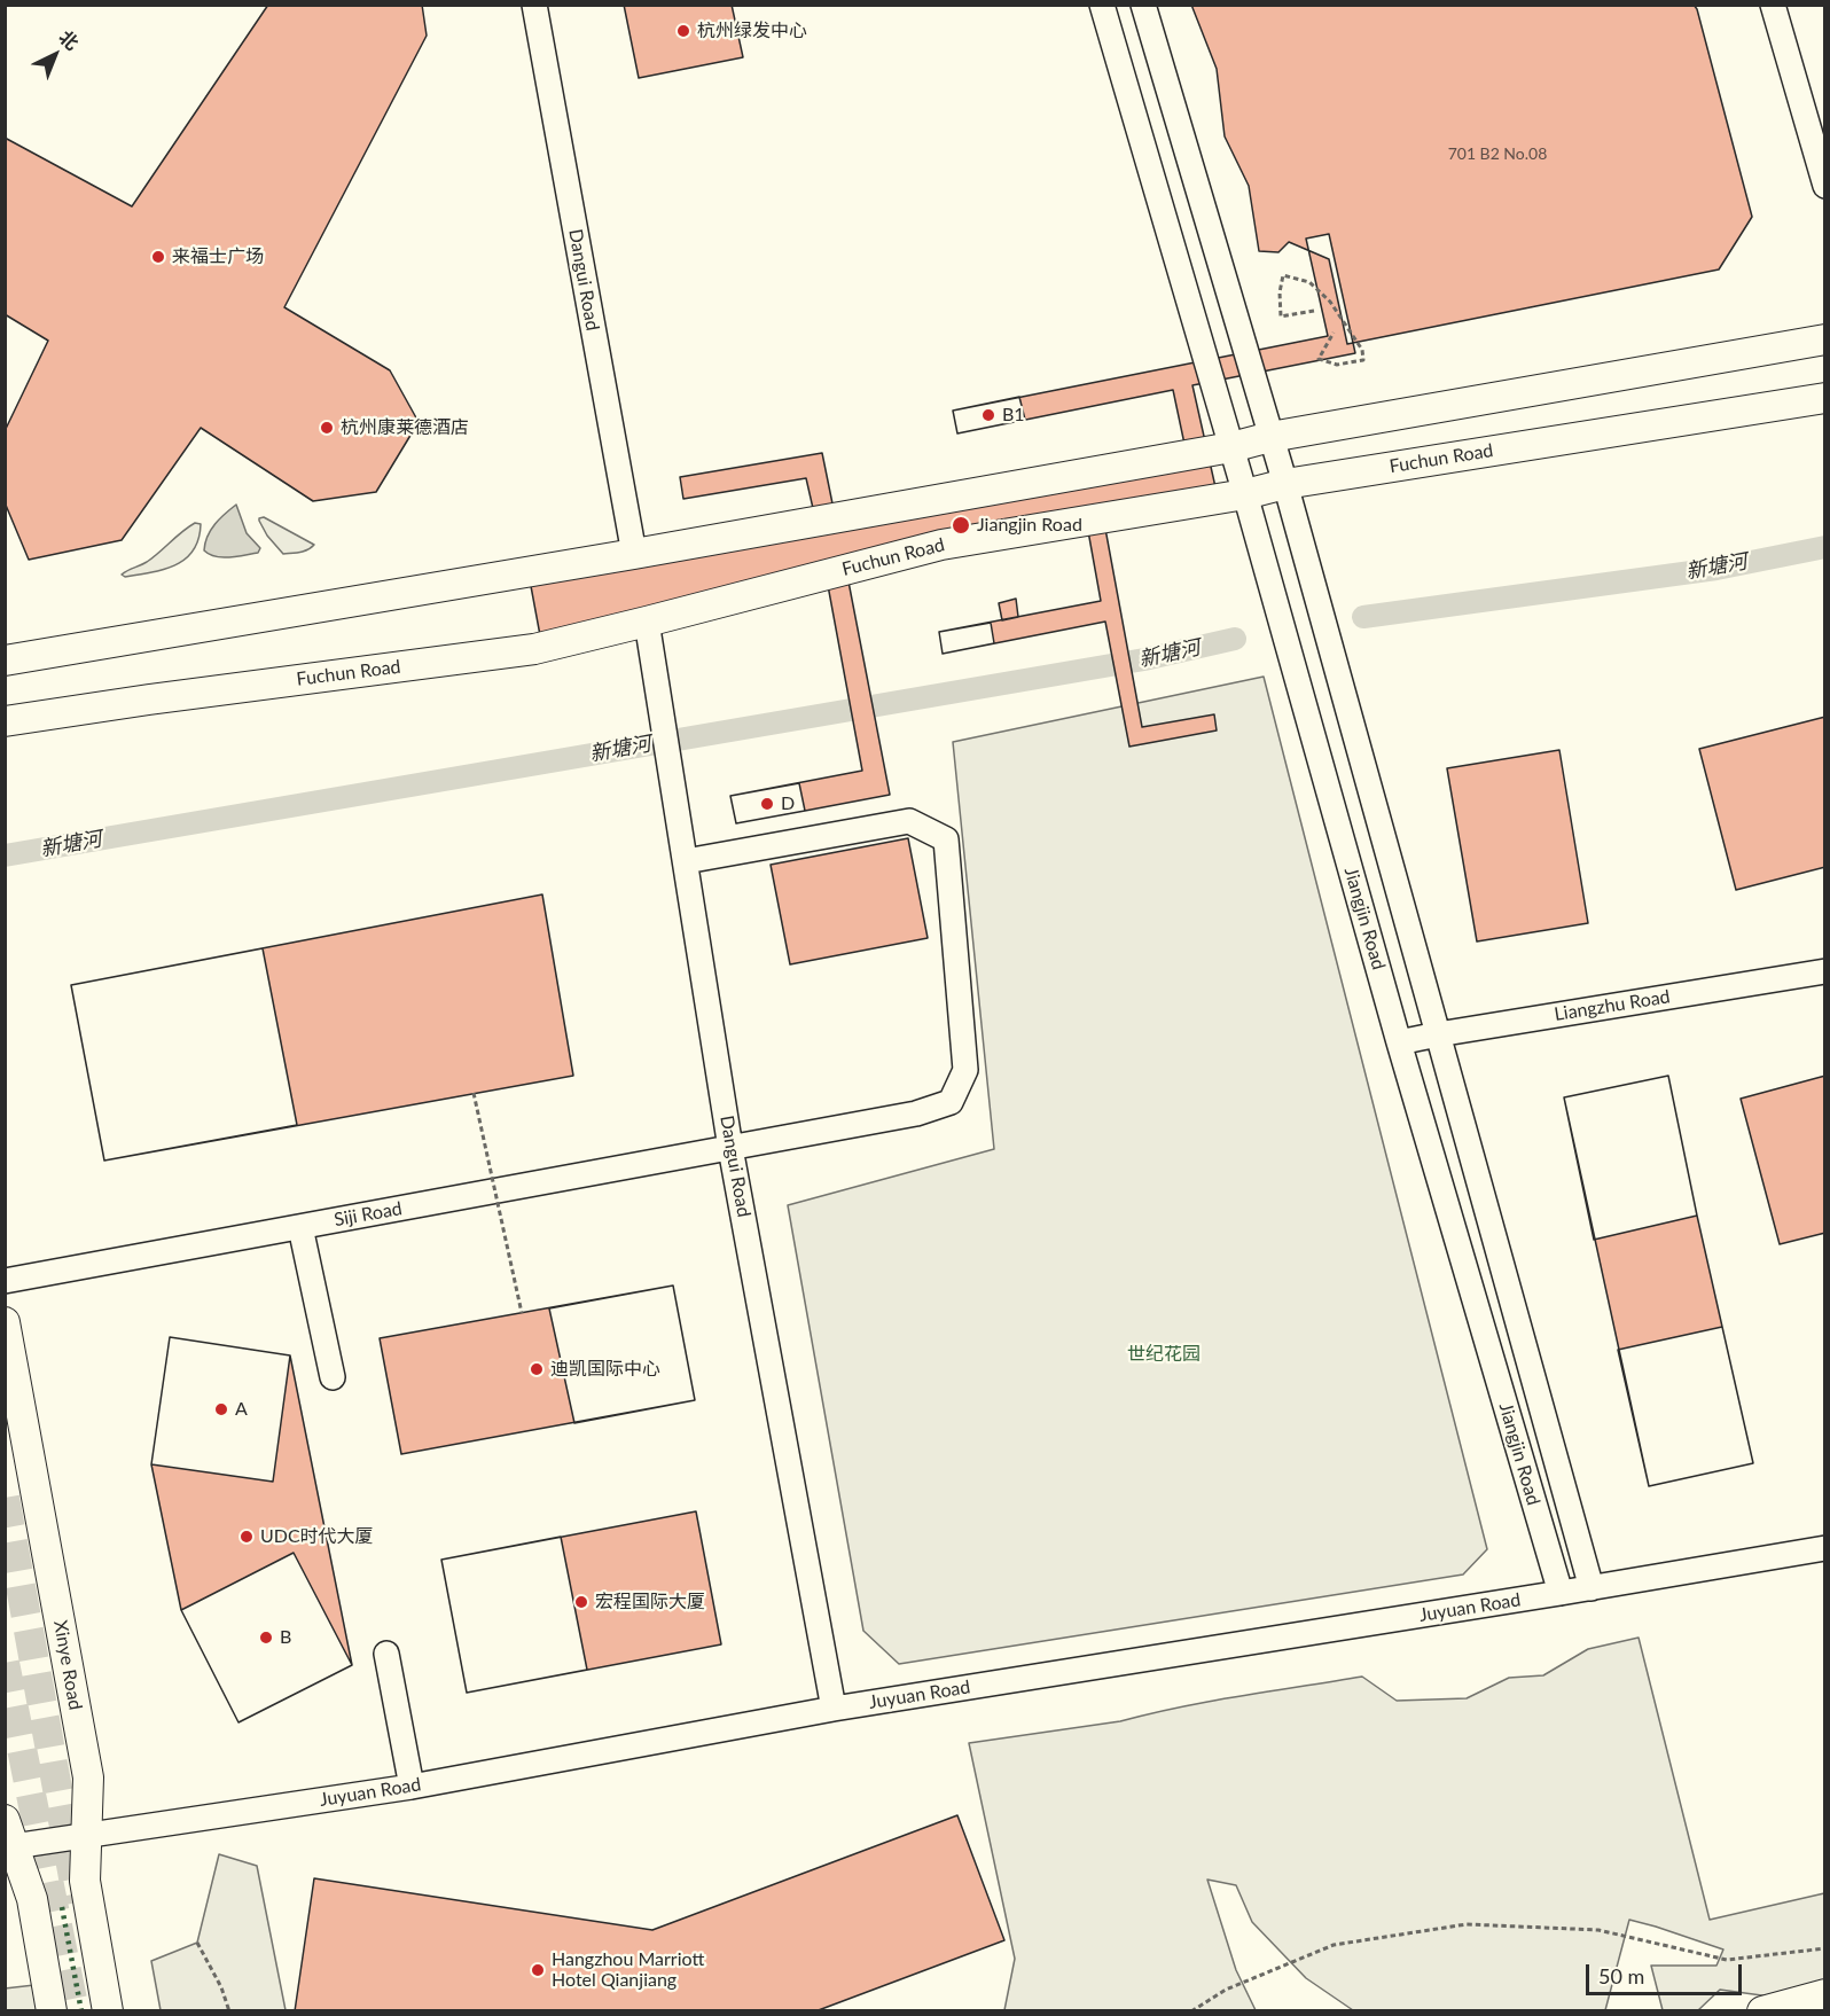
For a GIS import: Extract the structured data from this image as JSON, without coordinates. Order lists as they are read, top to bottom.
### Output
{
  "streets": {
    "main road": ["Fuchun Road", "Xinye Road"],
    "street": [
      "Dangui Road",
      "Jiangjin Road",
      "Liangzhu Road",
      "Siji Road",
      "Juyuan Road"
    ]
  },
  "crossings": [
    ["Dangui Road", "Fuchun Road"],
    ["Dangui Road", "Siji Road"],
    ["Dangui Road", "Juyuan Road"],
    ["Fuchun Road", "Jiangjin Road"],
    ["Jiangjin Road", "Liangzhu Road"],
    ["Jiangjin Road", "Juyuan Road"],
    ["Juyuan Road", "Xinye Road"]
  ],
  "water": ["新塘河"],
  "parks": ["世纪花园"],
  "places": [
    "杭州绿发中心",
    "来福士广场",
    "B1",
    "杭州康莱德酒店",
    "Jiangjin Road",
    "D",
    "迪凯国际中心",
    "A",
    "UDC时代大厦",
    "宏程国际大厦",
    "B",
    "Hangzhou Marriott Hotel Qianjiang"
  ],
  "house_numbers": ["701 B2 No.08"],
  "scale_bar": "50 m",
  "north": "top right"
}
